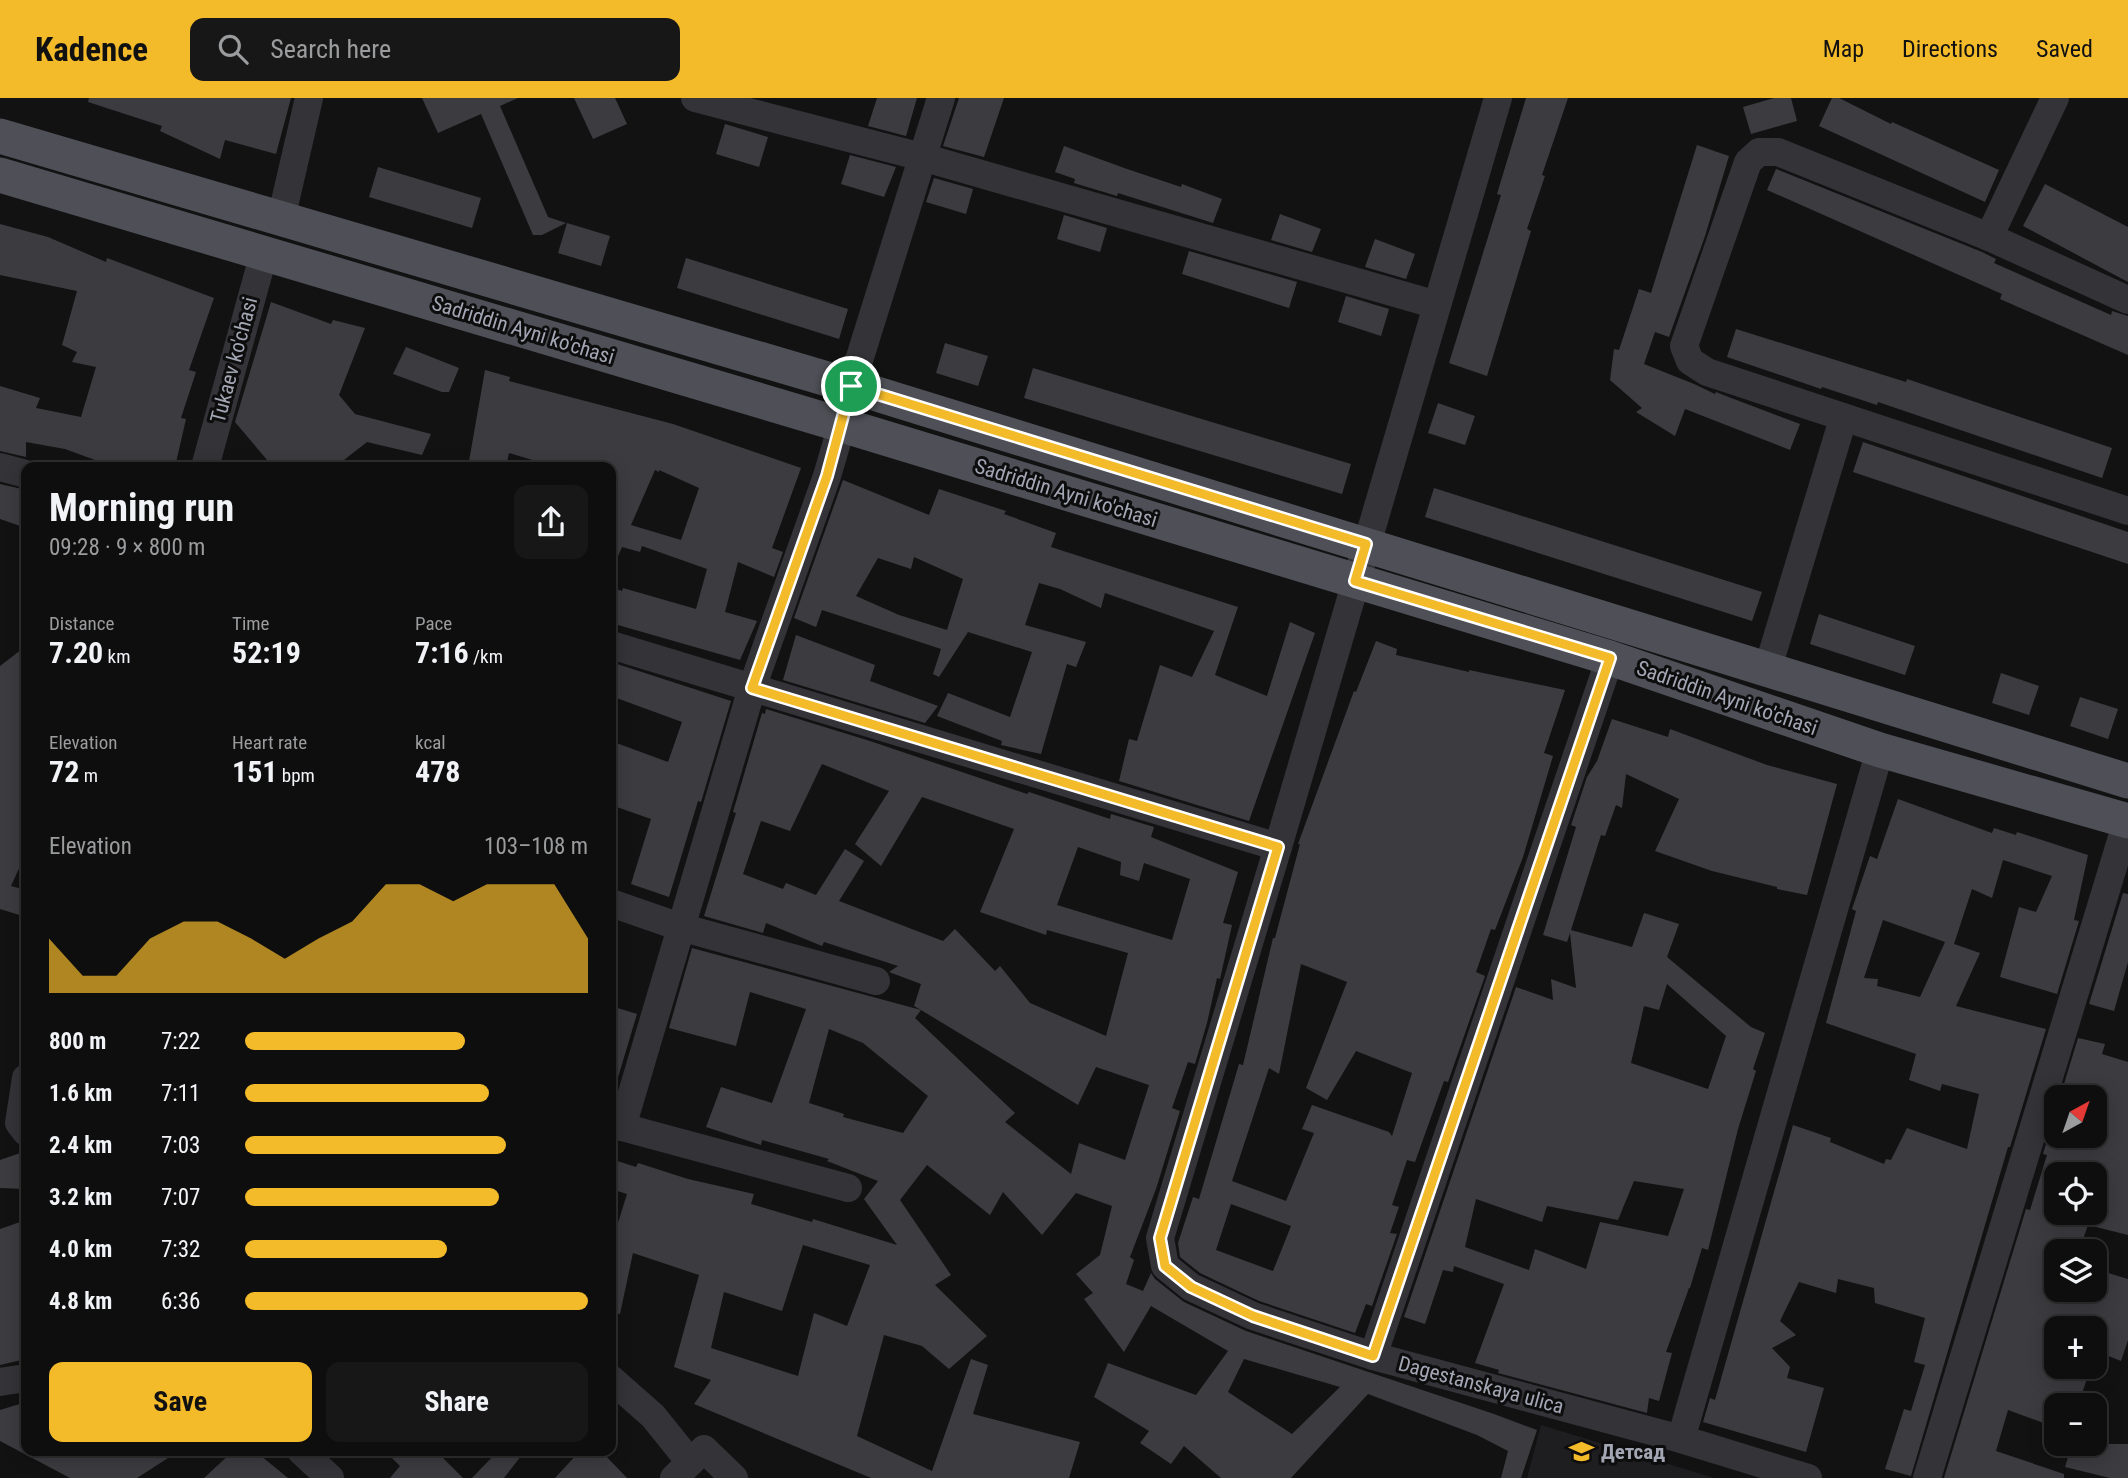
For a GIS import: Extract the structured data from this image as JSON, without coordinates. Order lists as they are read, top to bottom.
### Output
{
  "streets": {
    "main road": ["Sadriddin Ayni ko'chasi"],
    "street": ["Tukaev ko'chasi", "Dagestanskaya ulica"]
  },
  "crossings": [
    ["Sadriddin Ayni ko'chasi", "Tukaev ko'chasi"]
  ],
  "places": {
    "school or university": ["Детсад"]
  },
  "north": "top right",
  "page": {
    "header": "Kadence",
    "search": "Search here",
    "nav": ["Map", "Directions", "Saved"],
    "heading": ["Morning run", "09:28 · 9 × 800 m"],
    "stats": [
      ["Distance", "7.20 km"],
      ["Time", "52:19"],
      ["Pace", "7:16 /km"],
      ["Elevation", "72 m"],
      ["Heart rate", "151 bpm"],
      ["kcal", "478"]
    ],
    "chart": ["Elevation", "103–108 m"],
    "list": [
      {
        "name": "800 m",
        "note": "7:22"
      },
      {
        "name": "1.6 km",
        "note": "7:11"
      },
      {
        "name": "2.4 km",
        "note": "7:03"
      },
      {
        "name": "3.2 km",
        "note": "7:07"
      },
      {
        "name": "4.0 km",
        "note": "7:32"
      },
      {
        "name": "4.8 km",
        "note": "6:36"
      }
    ],
    "map_buttons": ["+", "−"],
    "buttons": ["Save", "Share"]
  }
}
